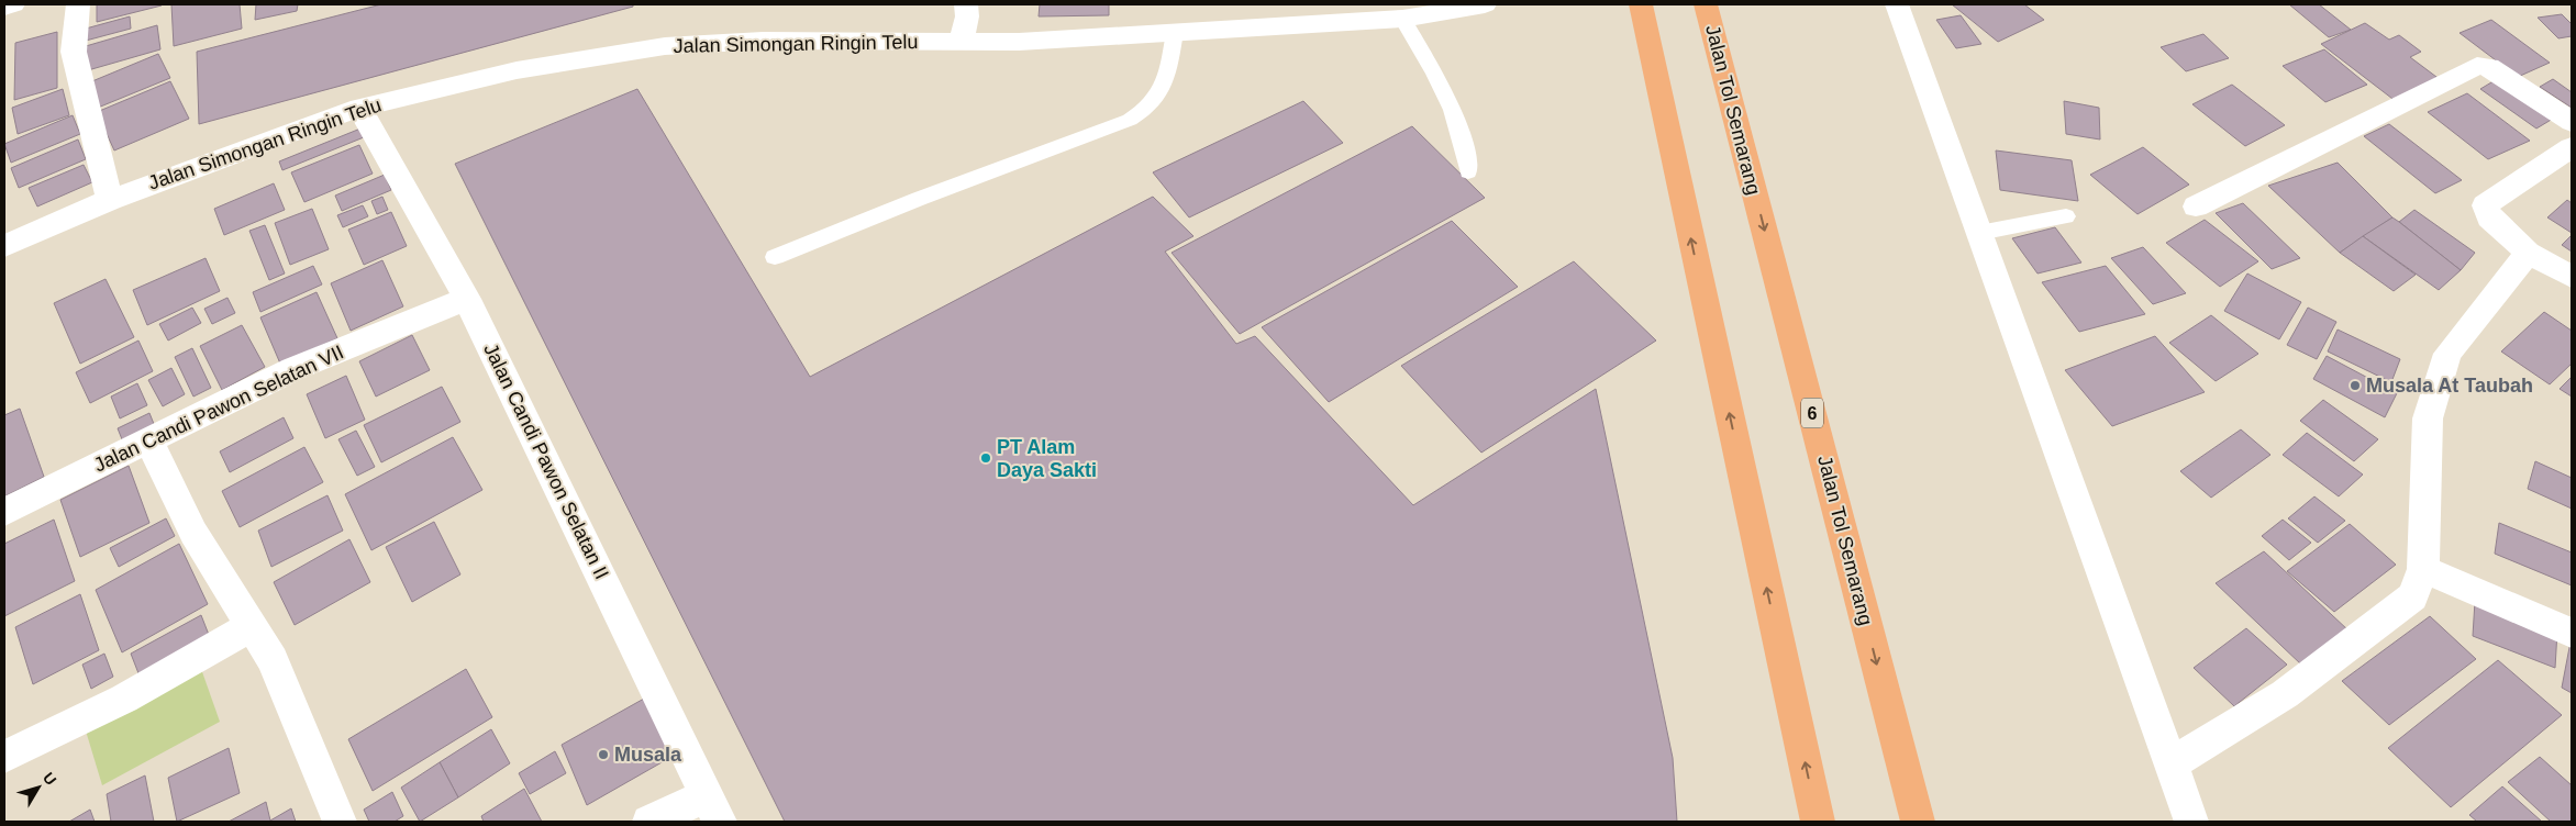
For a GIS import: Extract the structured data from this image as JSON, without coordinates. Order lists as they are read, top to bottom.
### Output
{
  "streets": {
    "highway": ["Jalan Tol Semarang", "6"],
    "street": ["Jalan Simongan Ringin Telu", "Jalan Candi Pawon Selatan VII", "Jalan Candi Pawon Selatan II"]
  },
  "crossings": [
    ["Jalan Simongan Ringin Telu", "Jalan Candi Pawon Selatan II"],
    ["Jalan Candi Pawon Selatan VII", "Jalan Candi Pawon Selatan II"]
  ],
  "places": ["Musala At Taubah", "PT Alam Daya Sakti", "Musala"],
  "north": "top right"
}
